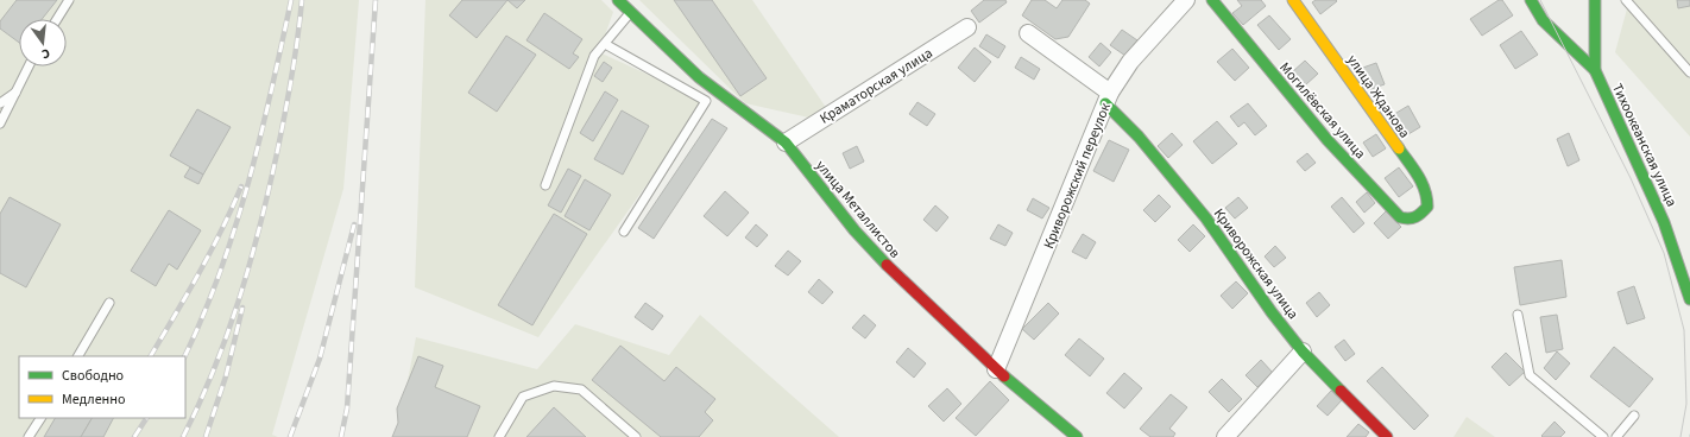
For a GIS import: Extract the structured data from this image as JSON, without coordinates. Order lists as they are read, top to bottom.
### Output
{
  "streets": {
    "street": [
      "Краматорская улица",
      "улица Жданова",
      "Могилёвская улица",
      "Тихоокеанская улица",
      "Криворожский переулок",
      "улица Металлистов",
      "Криворожская улица"
    ]
  },
  "crossings": [
    ["Краматорская улица", "улица Металлистов"],
    ["улица Жданова", "Могилёвская улица"],
    ["Криворожский переулок", "улица Металлистов"],
    ["Криворожский переулок", "Криворожская улица"]
  ],
  "legend": ["Свободно", "Медленно"],
  "north": "bottom"
}
